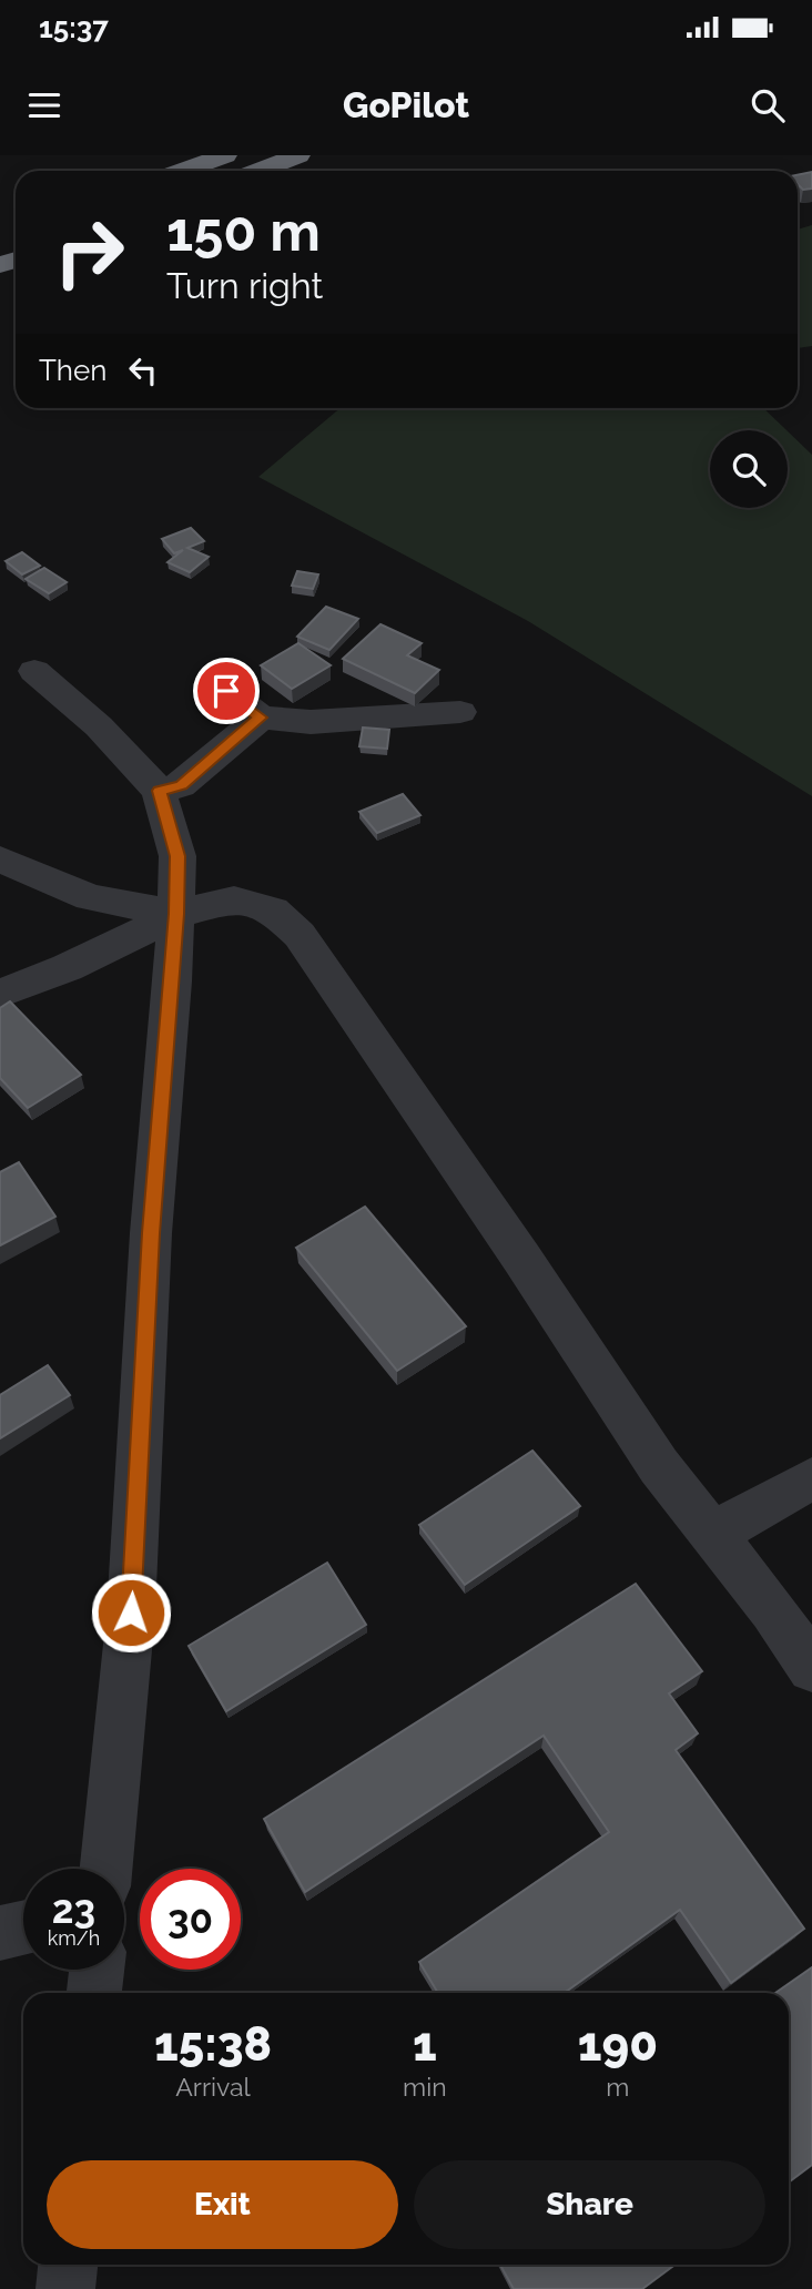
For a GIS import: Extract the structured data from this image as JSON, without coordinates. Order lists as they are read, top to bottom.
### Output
{
  "page": {
    "status": "15:37",
    "header": "GoPilot",
    "turn": ["150 m", "Turn right"],
    "then": "Then",
    "speed": "23 km/h",
    "limit": "30",
    "eta": [
      "15:38",
      "Arrival",
      "1",
      "min",
      "190",
      "m"
    ],
    "buttons": ["Exit", "Share"]
  }
}
